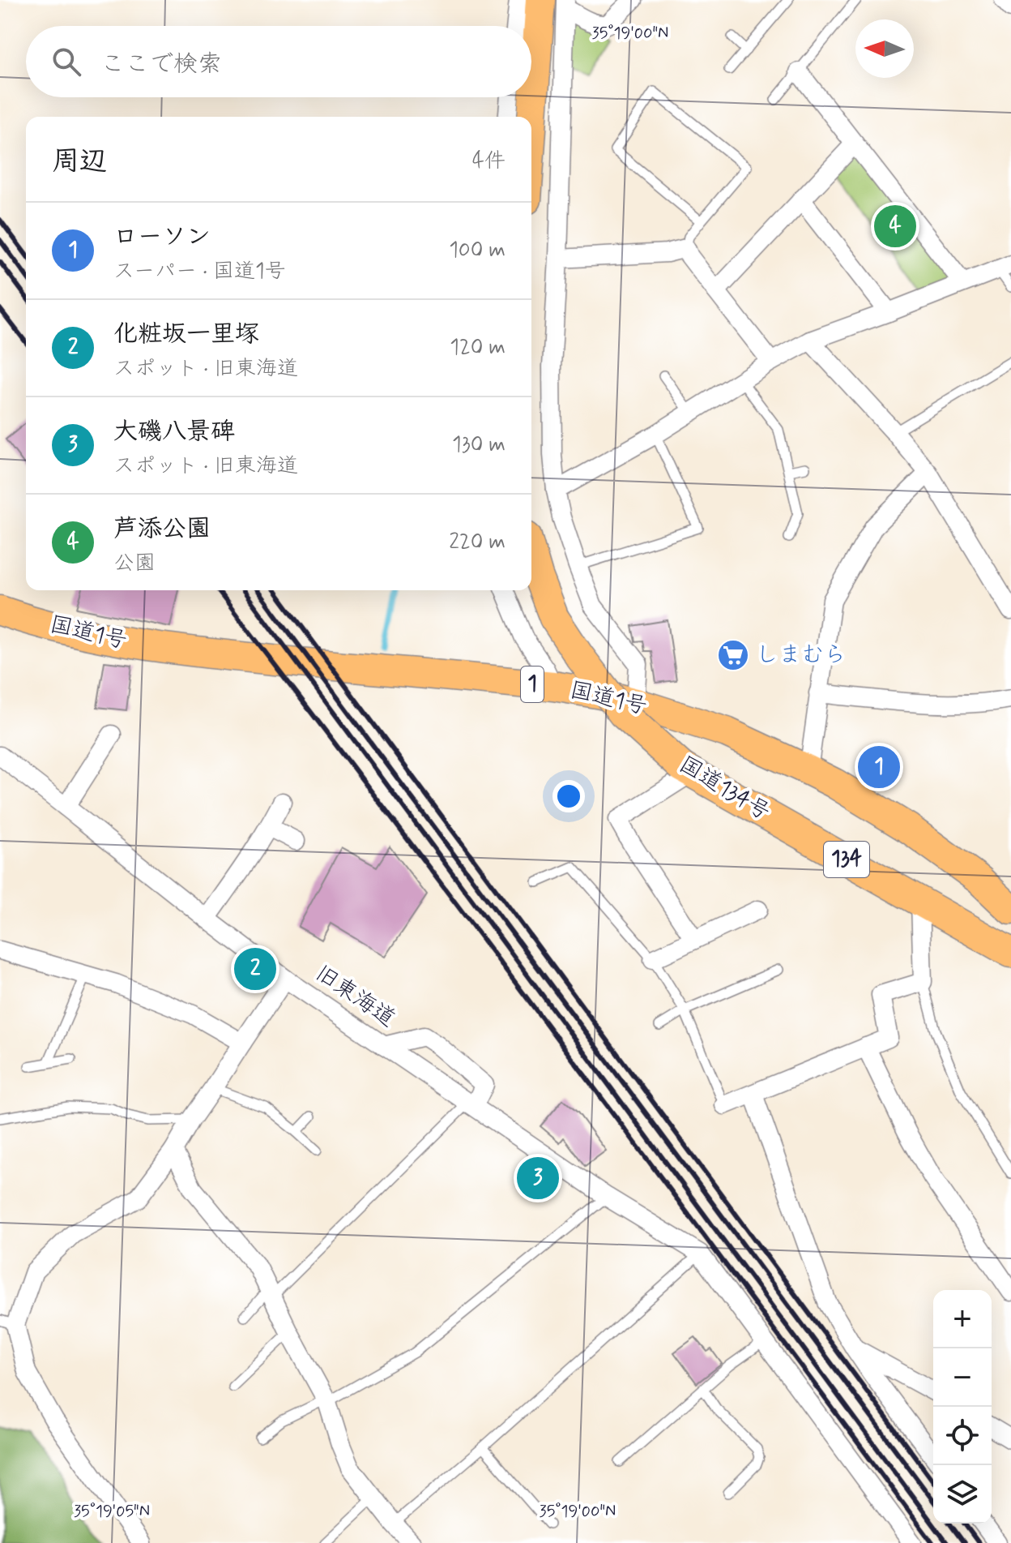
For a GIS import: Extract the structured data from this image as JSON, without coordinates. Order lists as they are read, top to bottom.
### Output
{
  "streets": {
    "highway": [
      "国道1号",
      "1",
      "国道134号",
      "134"
    ],
    "street": ["旧東海道"]
  },
  "places": {
    "supermarket": ["しまむら"]
  },
  "north": "left",
  "page": {
    "search": "ここで検索",
    "heading": ["周辺", "4件"],
    "list": [
      {
        "mark": "1",
        "name": "ローソン",
        "note": "スーパー · 国道1号",
        "value": "100 m"
      },
      {
        "mark": "2",
        "name": "化粧坂一里塚",
        "note": "スポット · 旧東海道",
        "value": "120 m"
      },
      {
        "mark": "3",
        "name": "大磯八景碑",
        "note": "スポット · 旧東海道",
        "value": "130 m"
      },
      {
        "mark": "4",
        "name": "芦添公園",
        "note": "公園",
        "value": "220 m"
      }
    ],
    "pins": [
      "4",
      "1",
      "2",
      "3"
    ],
    "map_buttons": ["+", "−"]
  },
  "coordinates": ["35°19'00\"N", "35°19'05\"N"]
}
